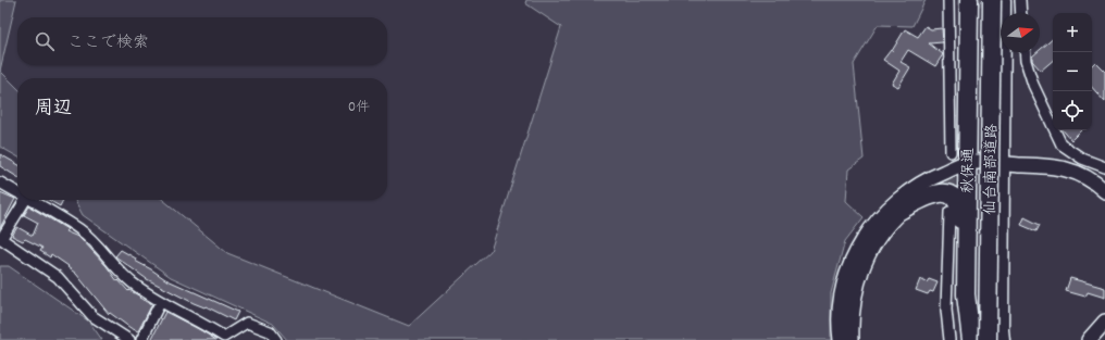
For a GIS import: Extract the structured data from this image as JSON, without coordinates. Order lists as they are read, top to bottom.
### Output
{
  "streets": {
    "highway": ["仙台南部道路", "秋保通"]
  },
  "north": "right",
  "page": {
    "map_buttons": ["+", "−"],
    "search": "ここで検索",
    "heading": ["周辺", "0件"]
  }
}
